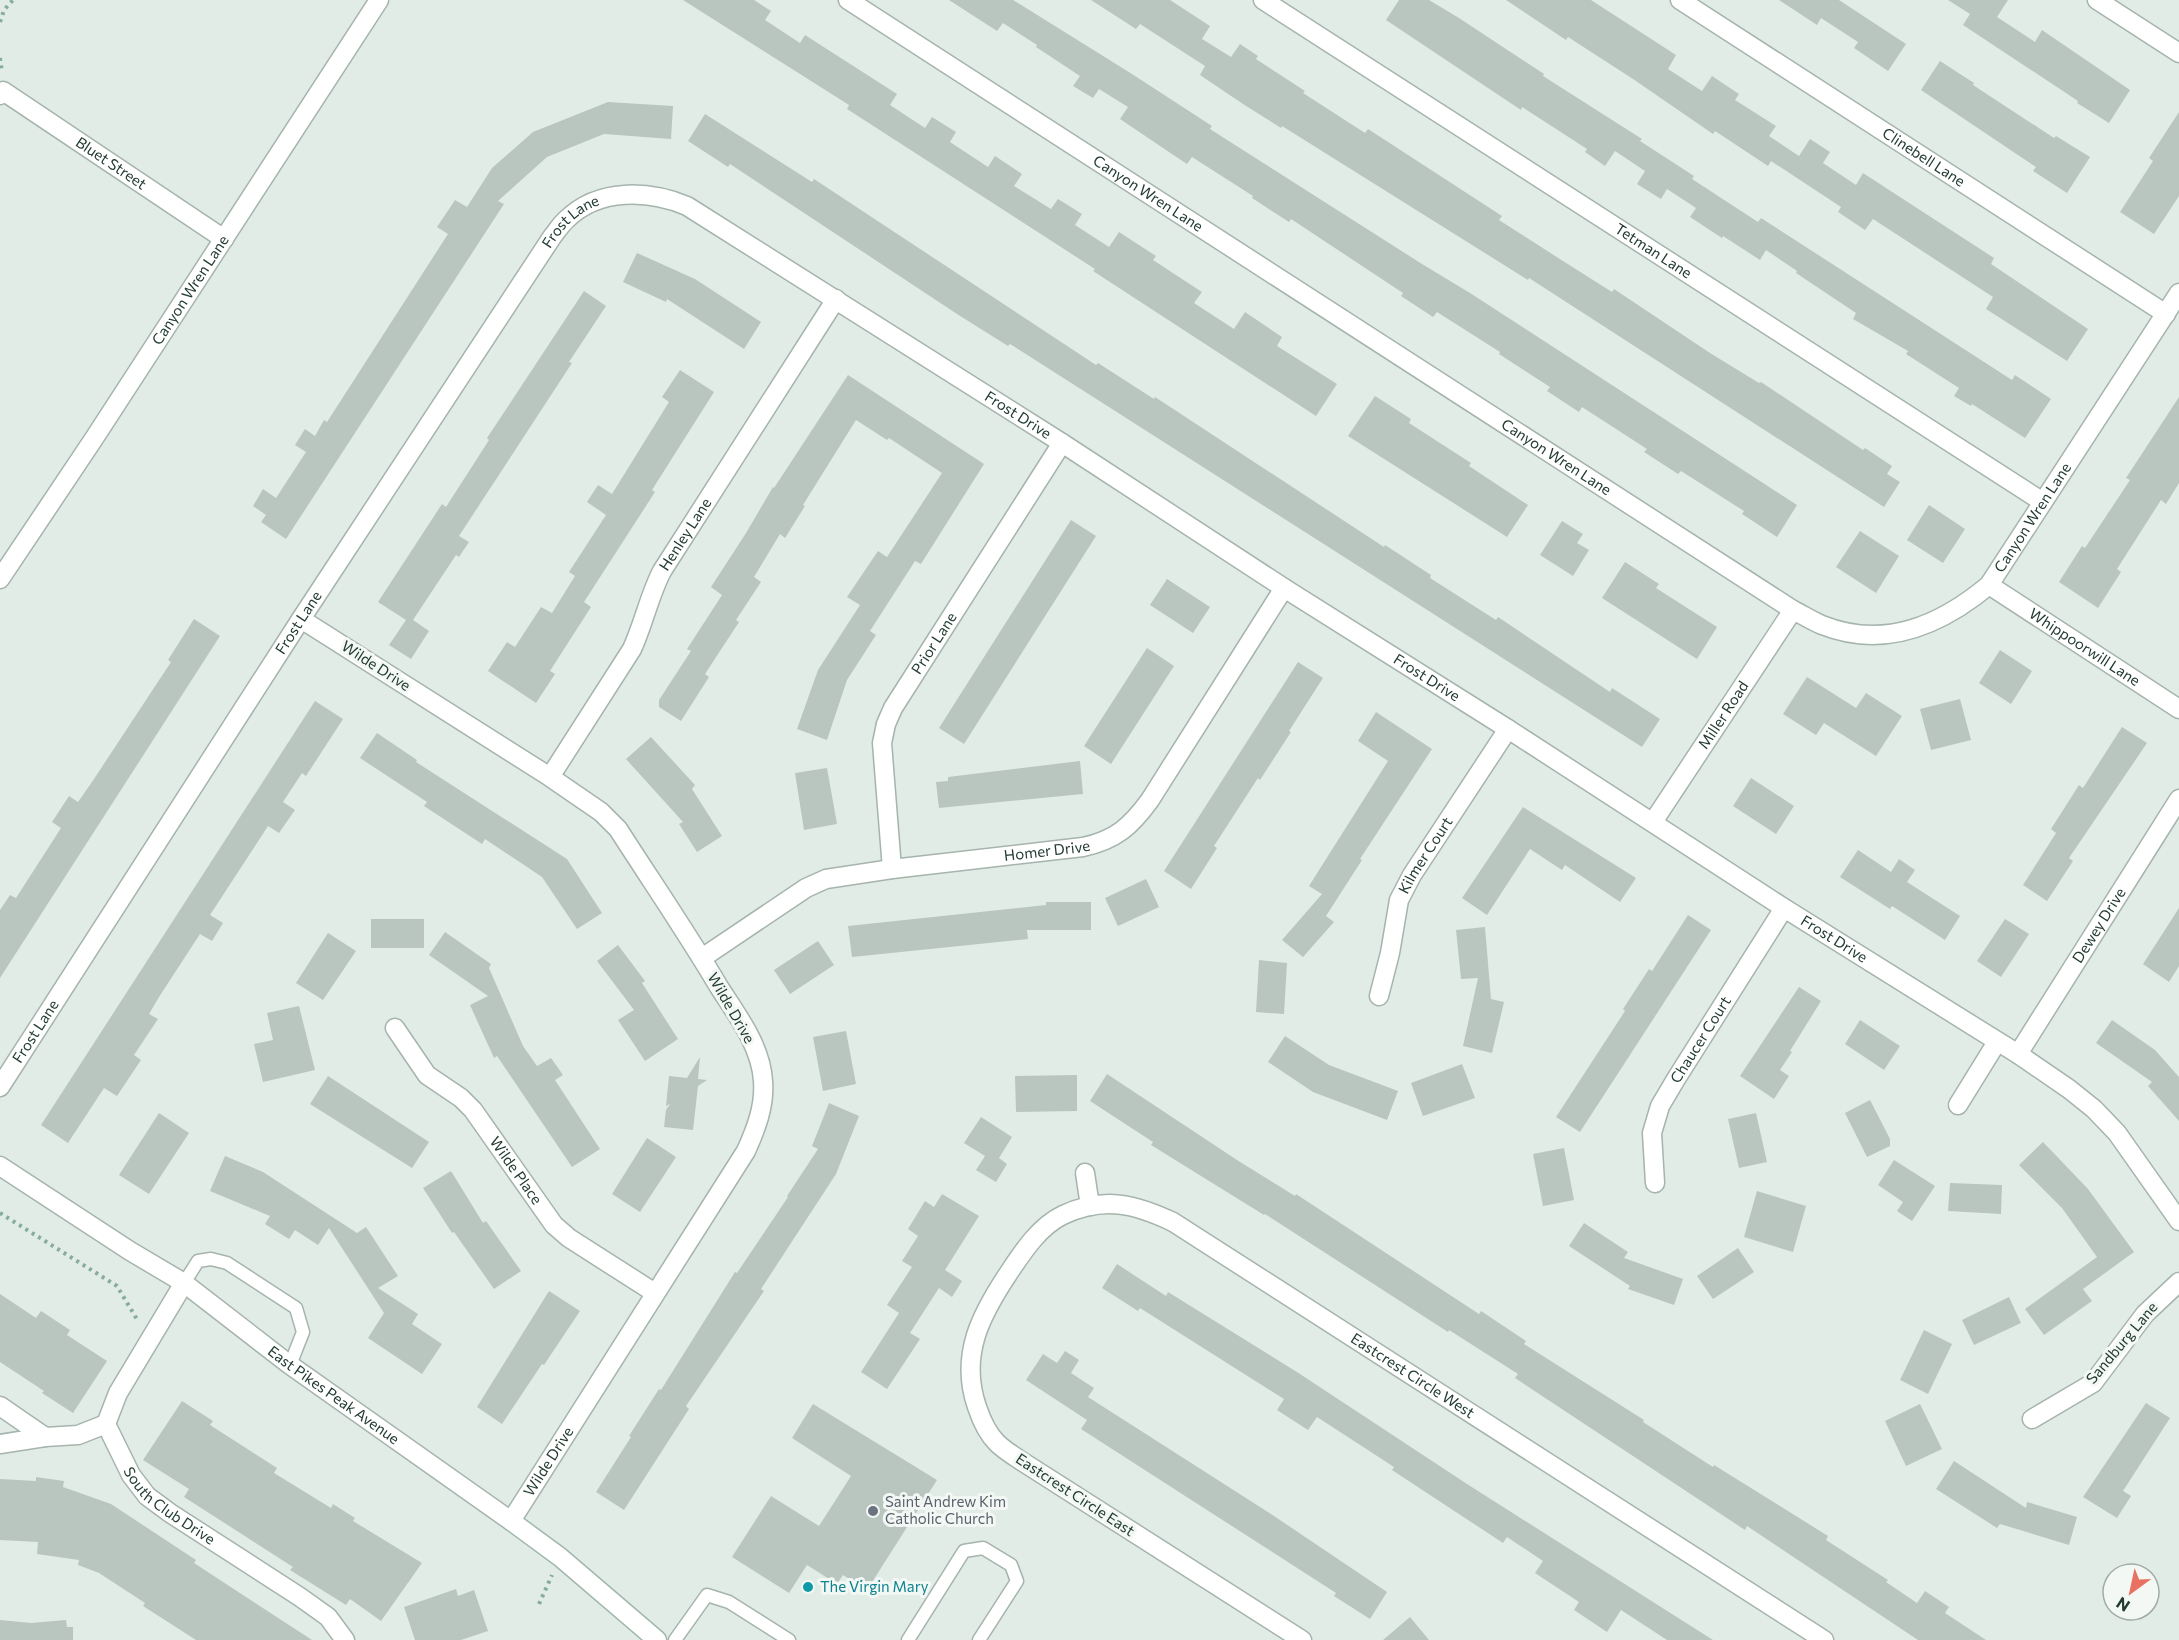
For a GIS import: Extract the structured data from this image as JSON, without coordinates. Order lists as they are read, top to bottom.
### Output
{
  "streets": {
    "street": [
      "Clinebell Lane",
      "Bluet Street",
      "Canyon Wren Lane",
      "Frost Lane",
      "Tetman Lane",
      "Frost Drive",
      "Henley Lane",
      "Prior Lane",
      "Whippoorwill Lane",
      "Wilde Drive",
      "Miller Road",
      "Homer Drive",
      "Kilmer Court",
      "Dewey Drive",
      "Chaucer Court",
      "Wilde Place",
      "Sandburg Lane",
      "Eastcrest Circle West",
      "East Pikes Peak Avenue",
      "Eastcrest Circle East",
      "South Club Drive"
    ]
  },
  "crossings": [
    ["Clinebell Lane", "Canyon Wren Lane"],
    ["Bluet Street", "Canyon Wren Lane"],
    ["Canyon Wren Lane", "Tetman Lane"],
    ["Canyon Wren Lane", "Whippoorwill Lane"],
    ["Canyon Wren Lane", "Miller Road"],
    ["Frost Lane", "Frost Drive"],
    ["Frost Lane", "Wilde Drive"],
    ["Frost Drive", "Henley Lane"],
    ["Frost Drive", "Prior Lane"],
    ["Frost Drive", "Miller Road"],
    ["Frost Drive", "Homer Drive"],
    ["Frost Drive", "Kilmer Court"],
    ["Frost Drive", "Dewey Drive"],
    ["Frost Drive", "Chaucer Court"],
    ["Henley Lane", "Wilde Drive"],
    ["Prior Lane", "Homer Drive"],
    ["Wilde Drive", "Homer Drive"],
    ["Wilde Drive", "Wilde Place"],
    ["Wilde Drive", "East Pikes Peak Avenue"],
    ["Eastcrest Circle West", "Eastcrest Circle East"]
  ],
  "places": ["Saint Andrew Kim Catholic Church", "The Virgin Mary"],
  "north": "bottom left"
}
